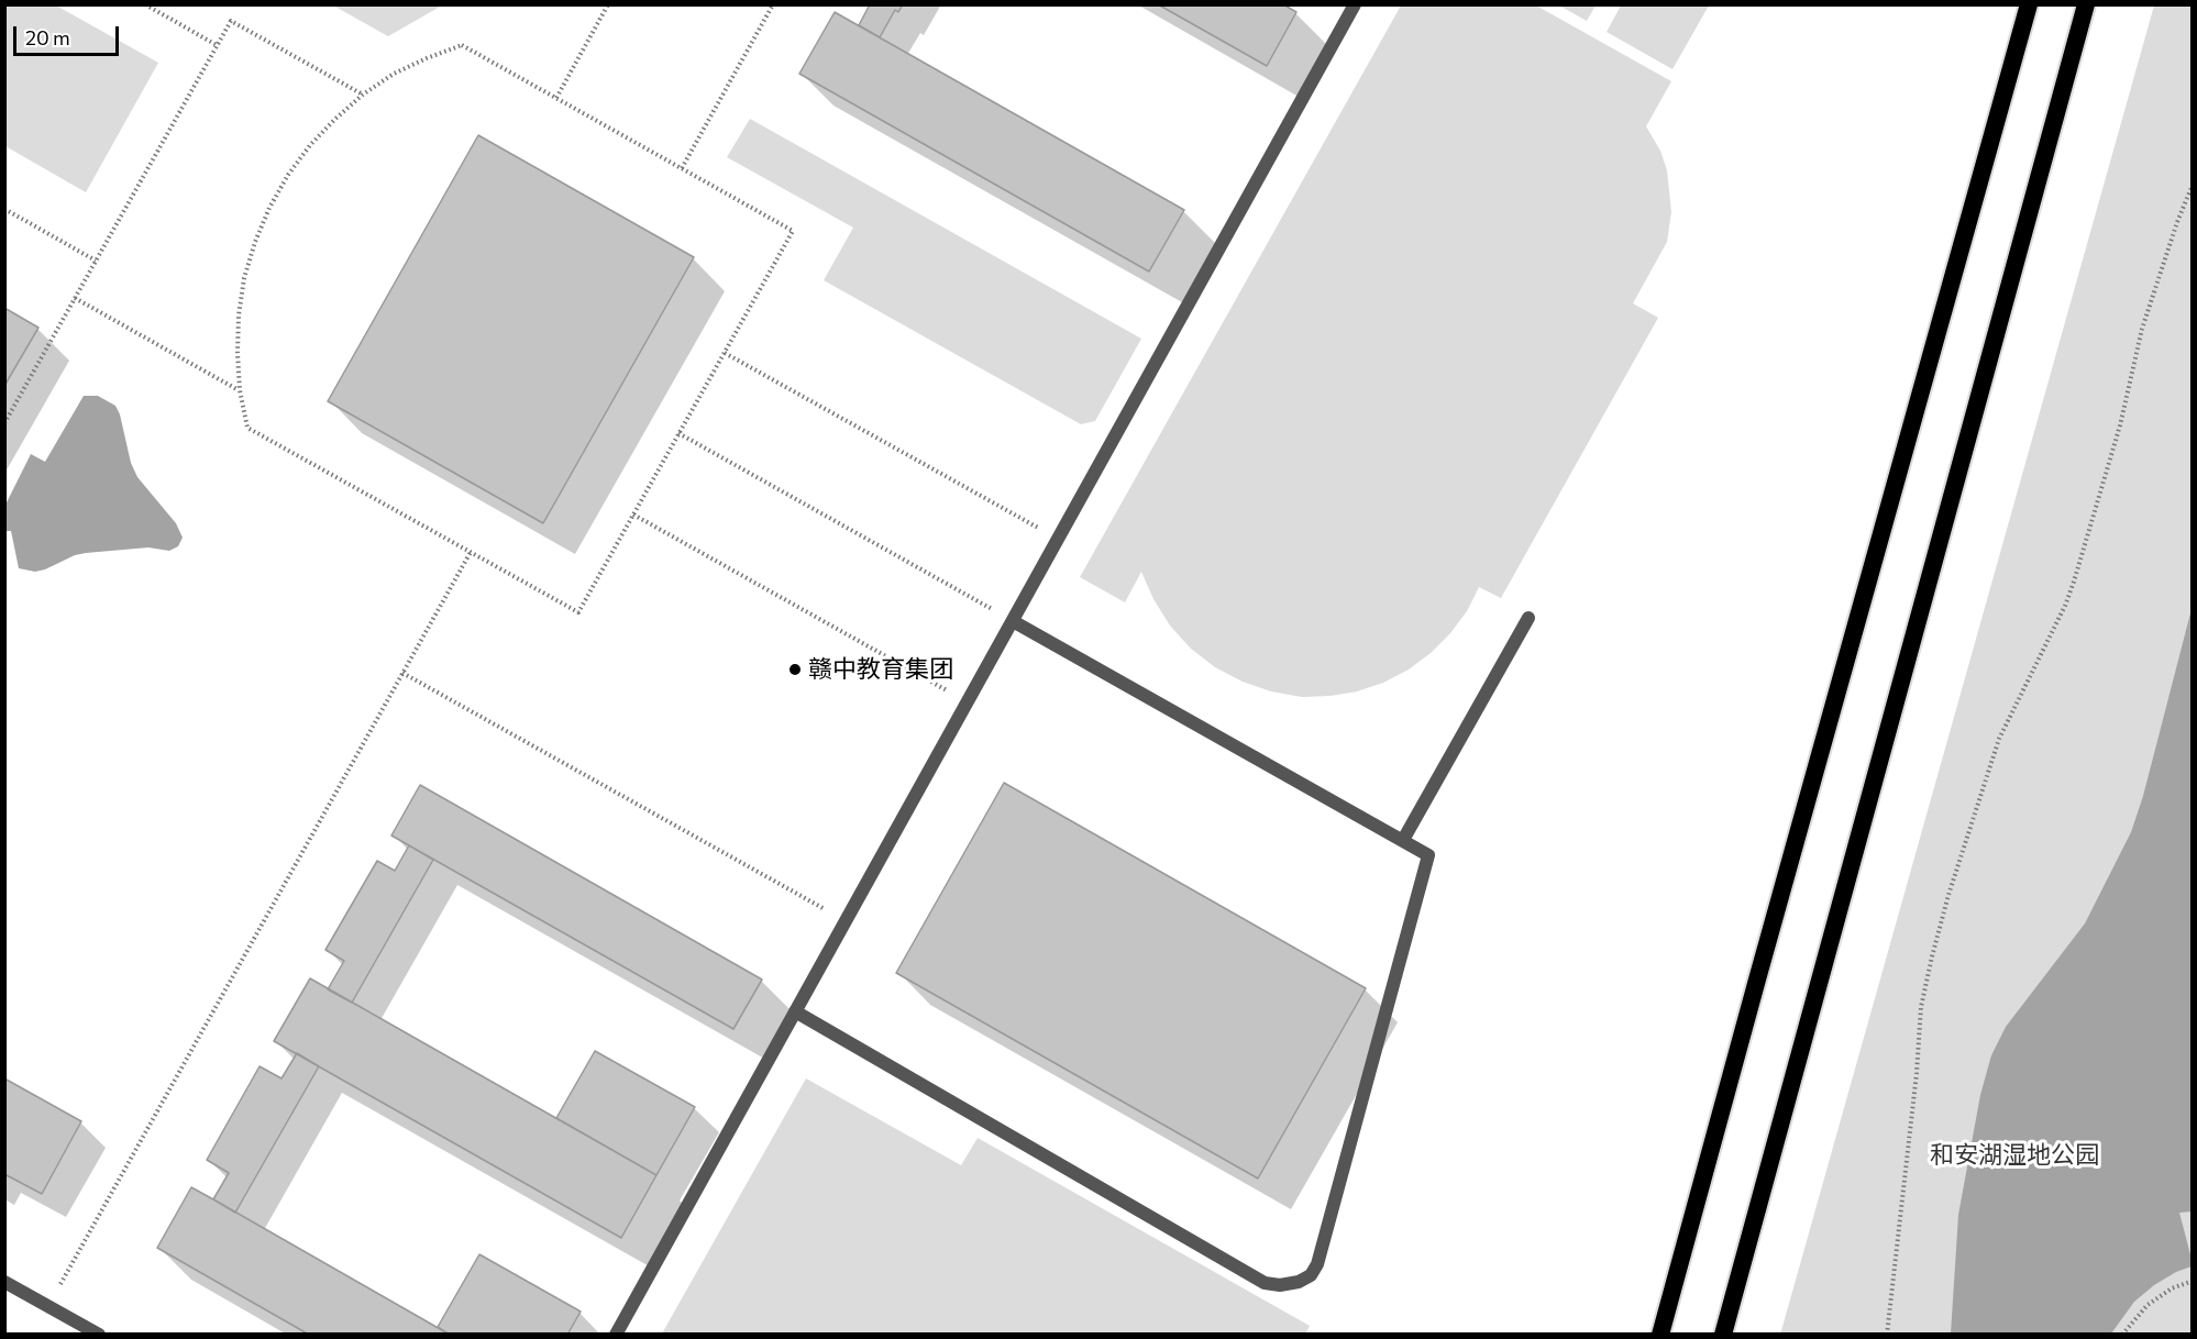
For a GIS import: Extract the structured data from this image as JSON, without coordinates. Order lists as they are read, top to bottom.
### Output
{
  "parks": ["和安湖湿地公园"],
  "places": ["赣中教育集团"],
  "scale_bar": "20 m"
}
